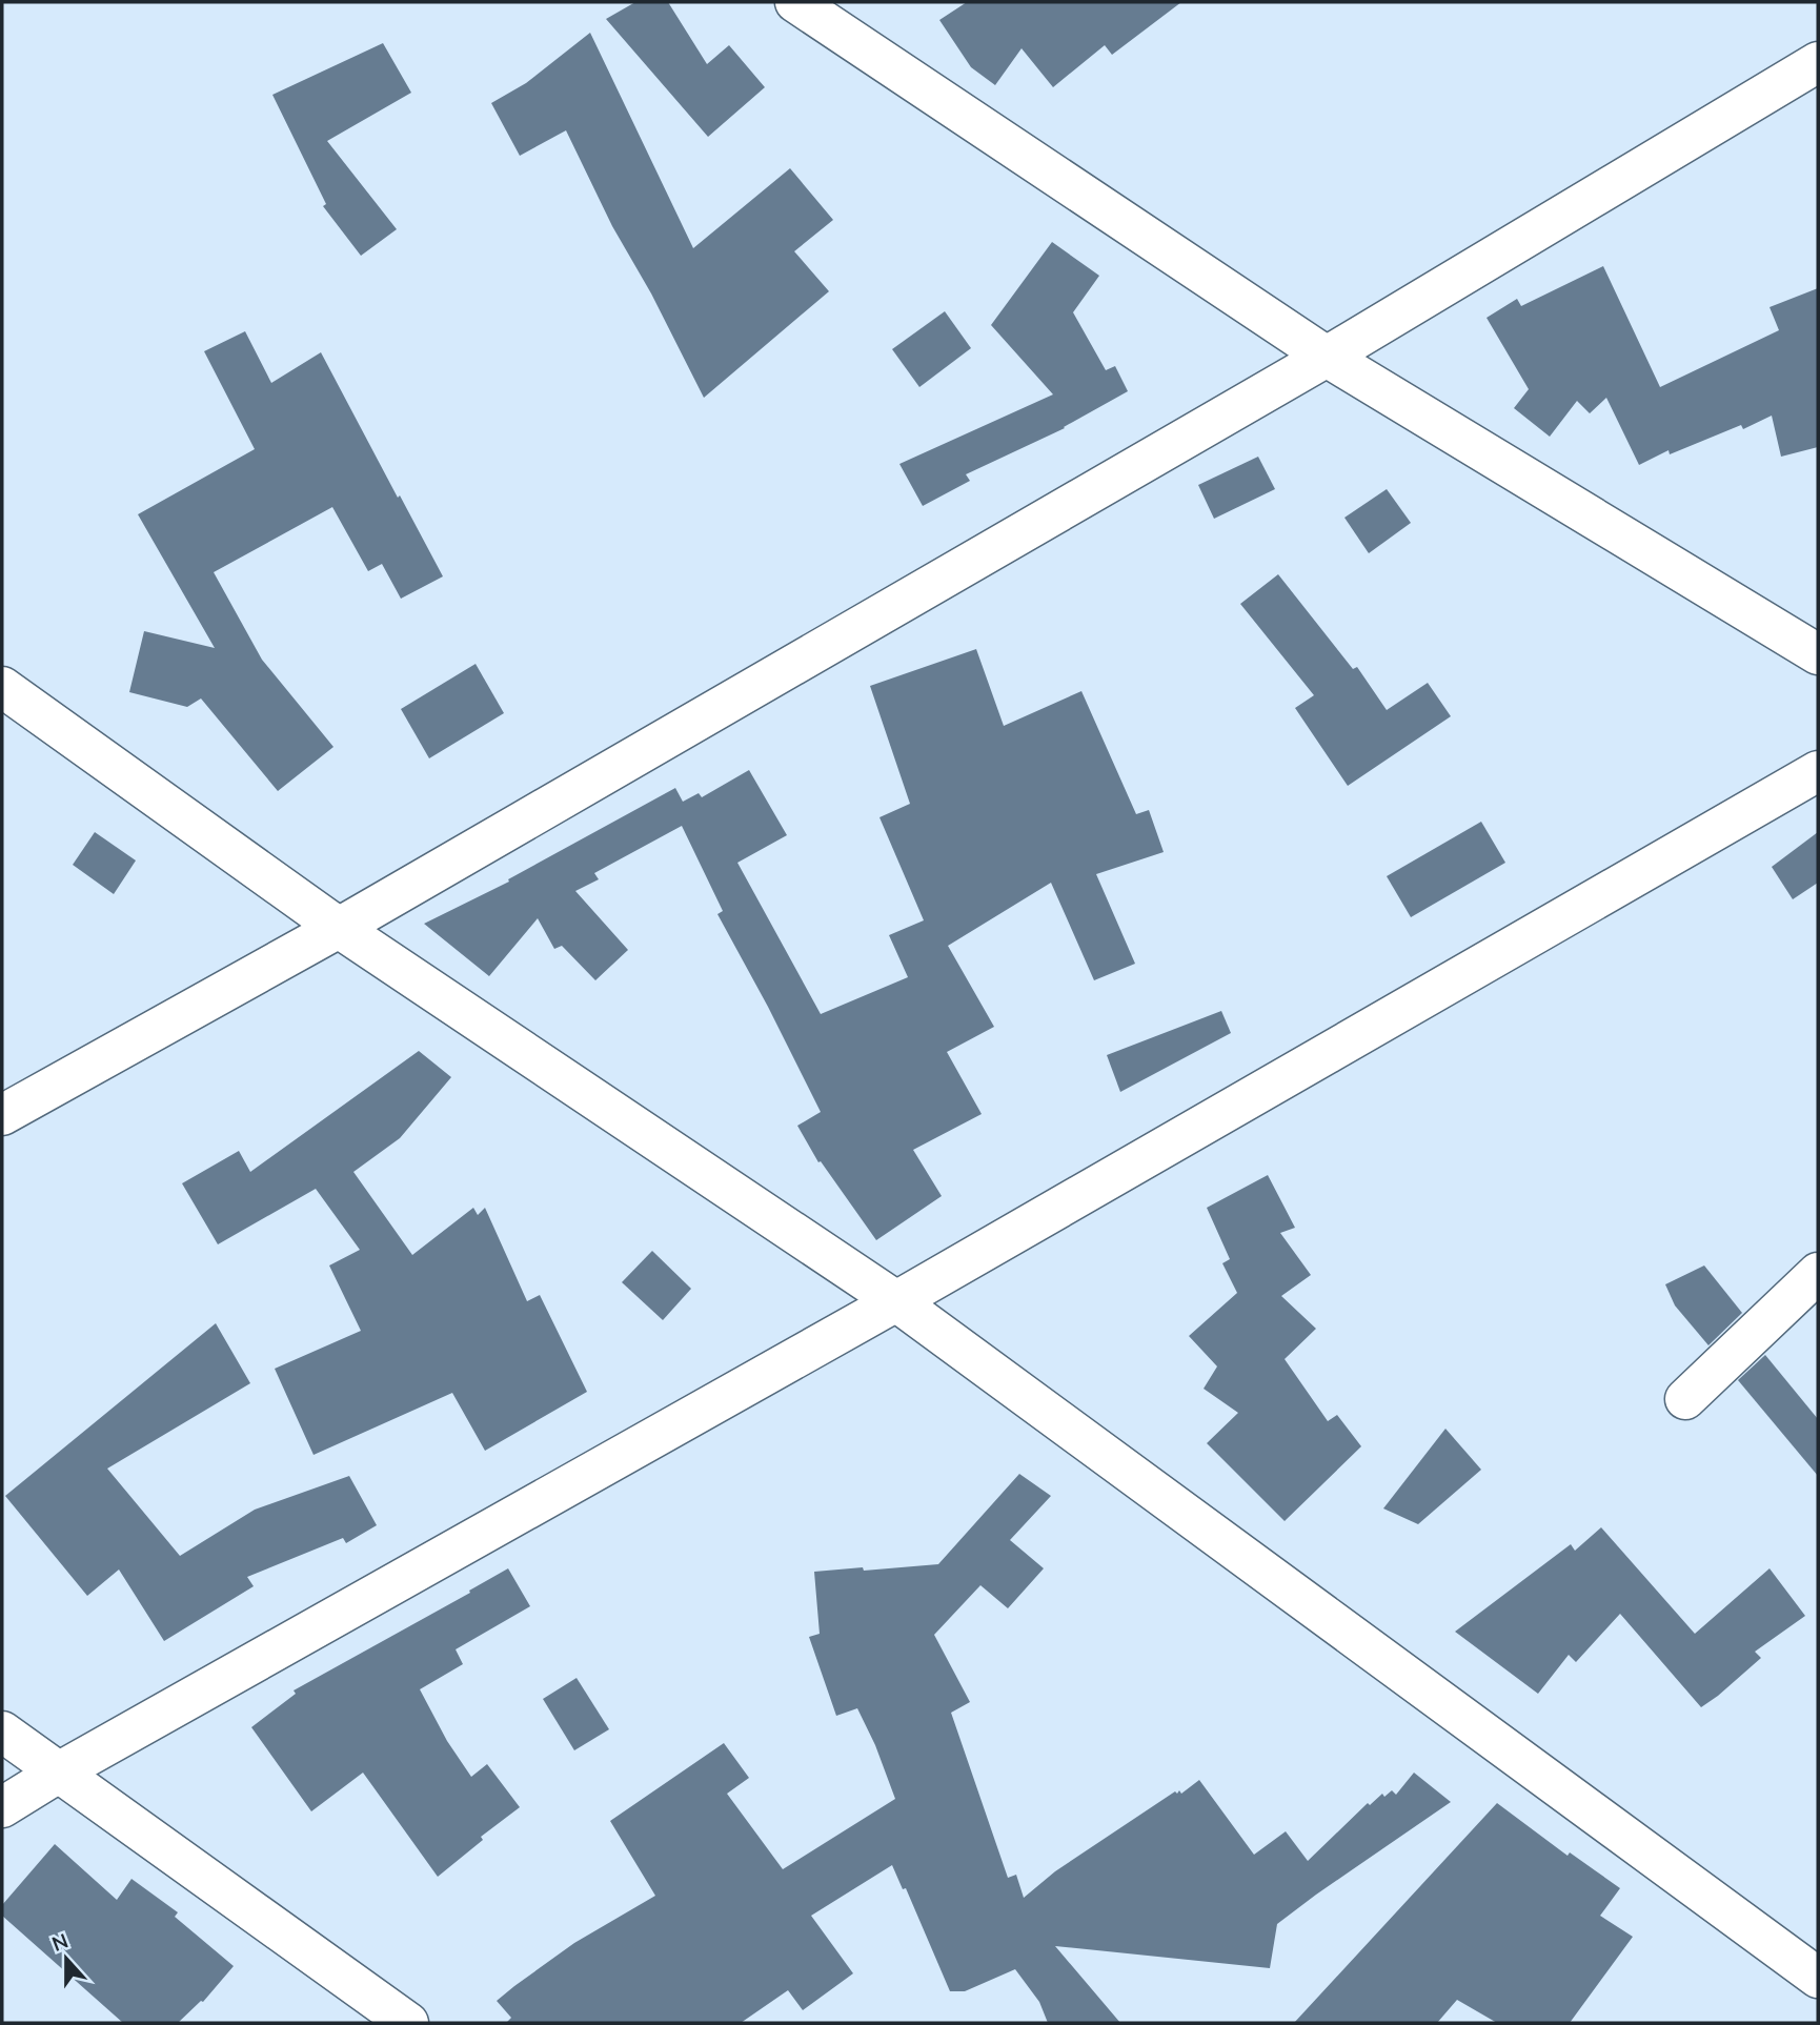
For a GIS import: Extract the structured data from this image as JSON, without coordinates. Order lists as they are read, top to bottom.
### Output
{
  "north": "top"
}
